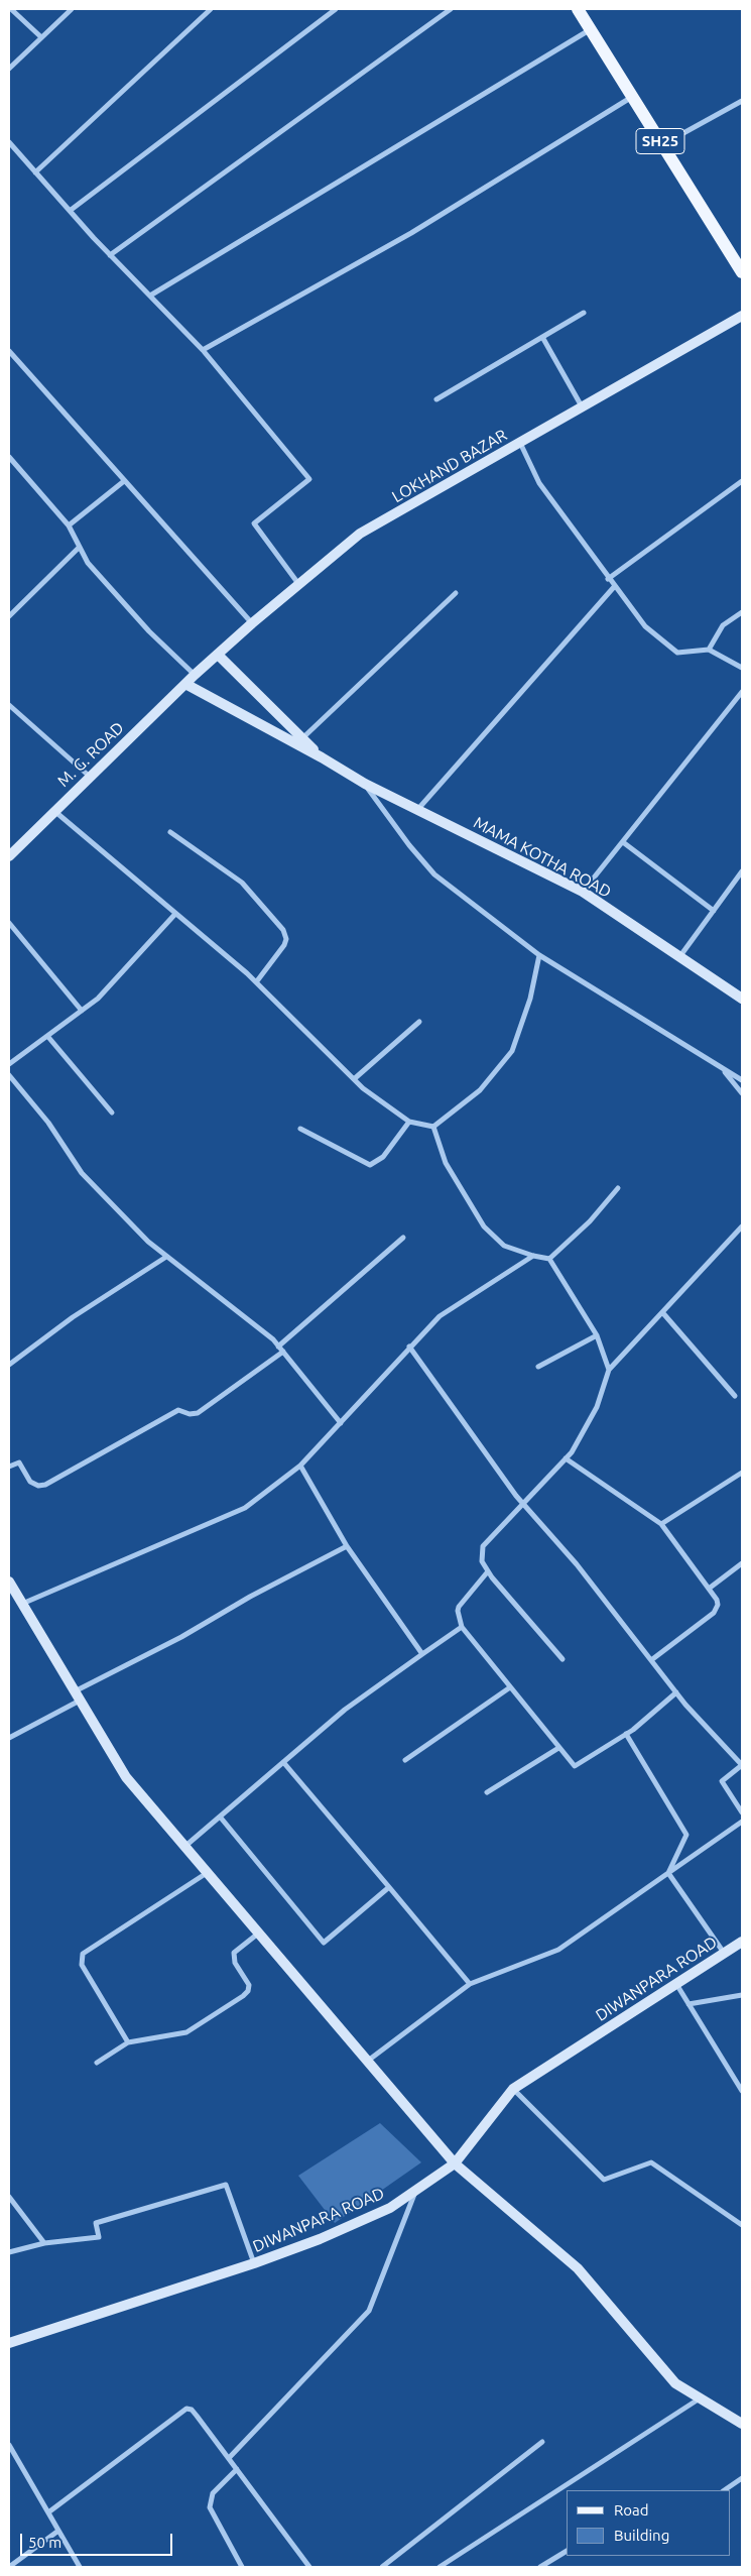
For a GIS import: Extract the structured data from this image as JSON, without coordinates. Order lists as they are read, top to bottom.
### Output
{
  "streets": {
    "main road": ["SH25"],
    "street": [
      "LOKHAND BAZAR",
      "M. G. ROAD",
      "MAMA KOTHA ROAD",
      "DIWANPARA ROAD"
    ]
  },
  "crossings": [
    ["LOKHAND BAZAR", "M. G. ROAD"],
    ["LOKHAND BAZAR", "MAMA KOTHA ROAD"],
    ["M. G. ROAD", "MAMA KOTHA ROAD"]
  ],
  "legend": ["Road", "Building"],
  "scale_bar": "50 m"
}
